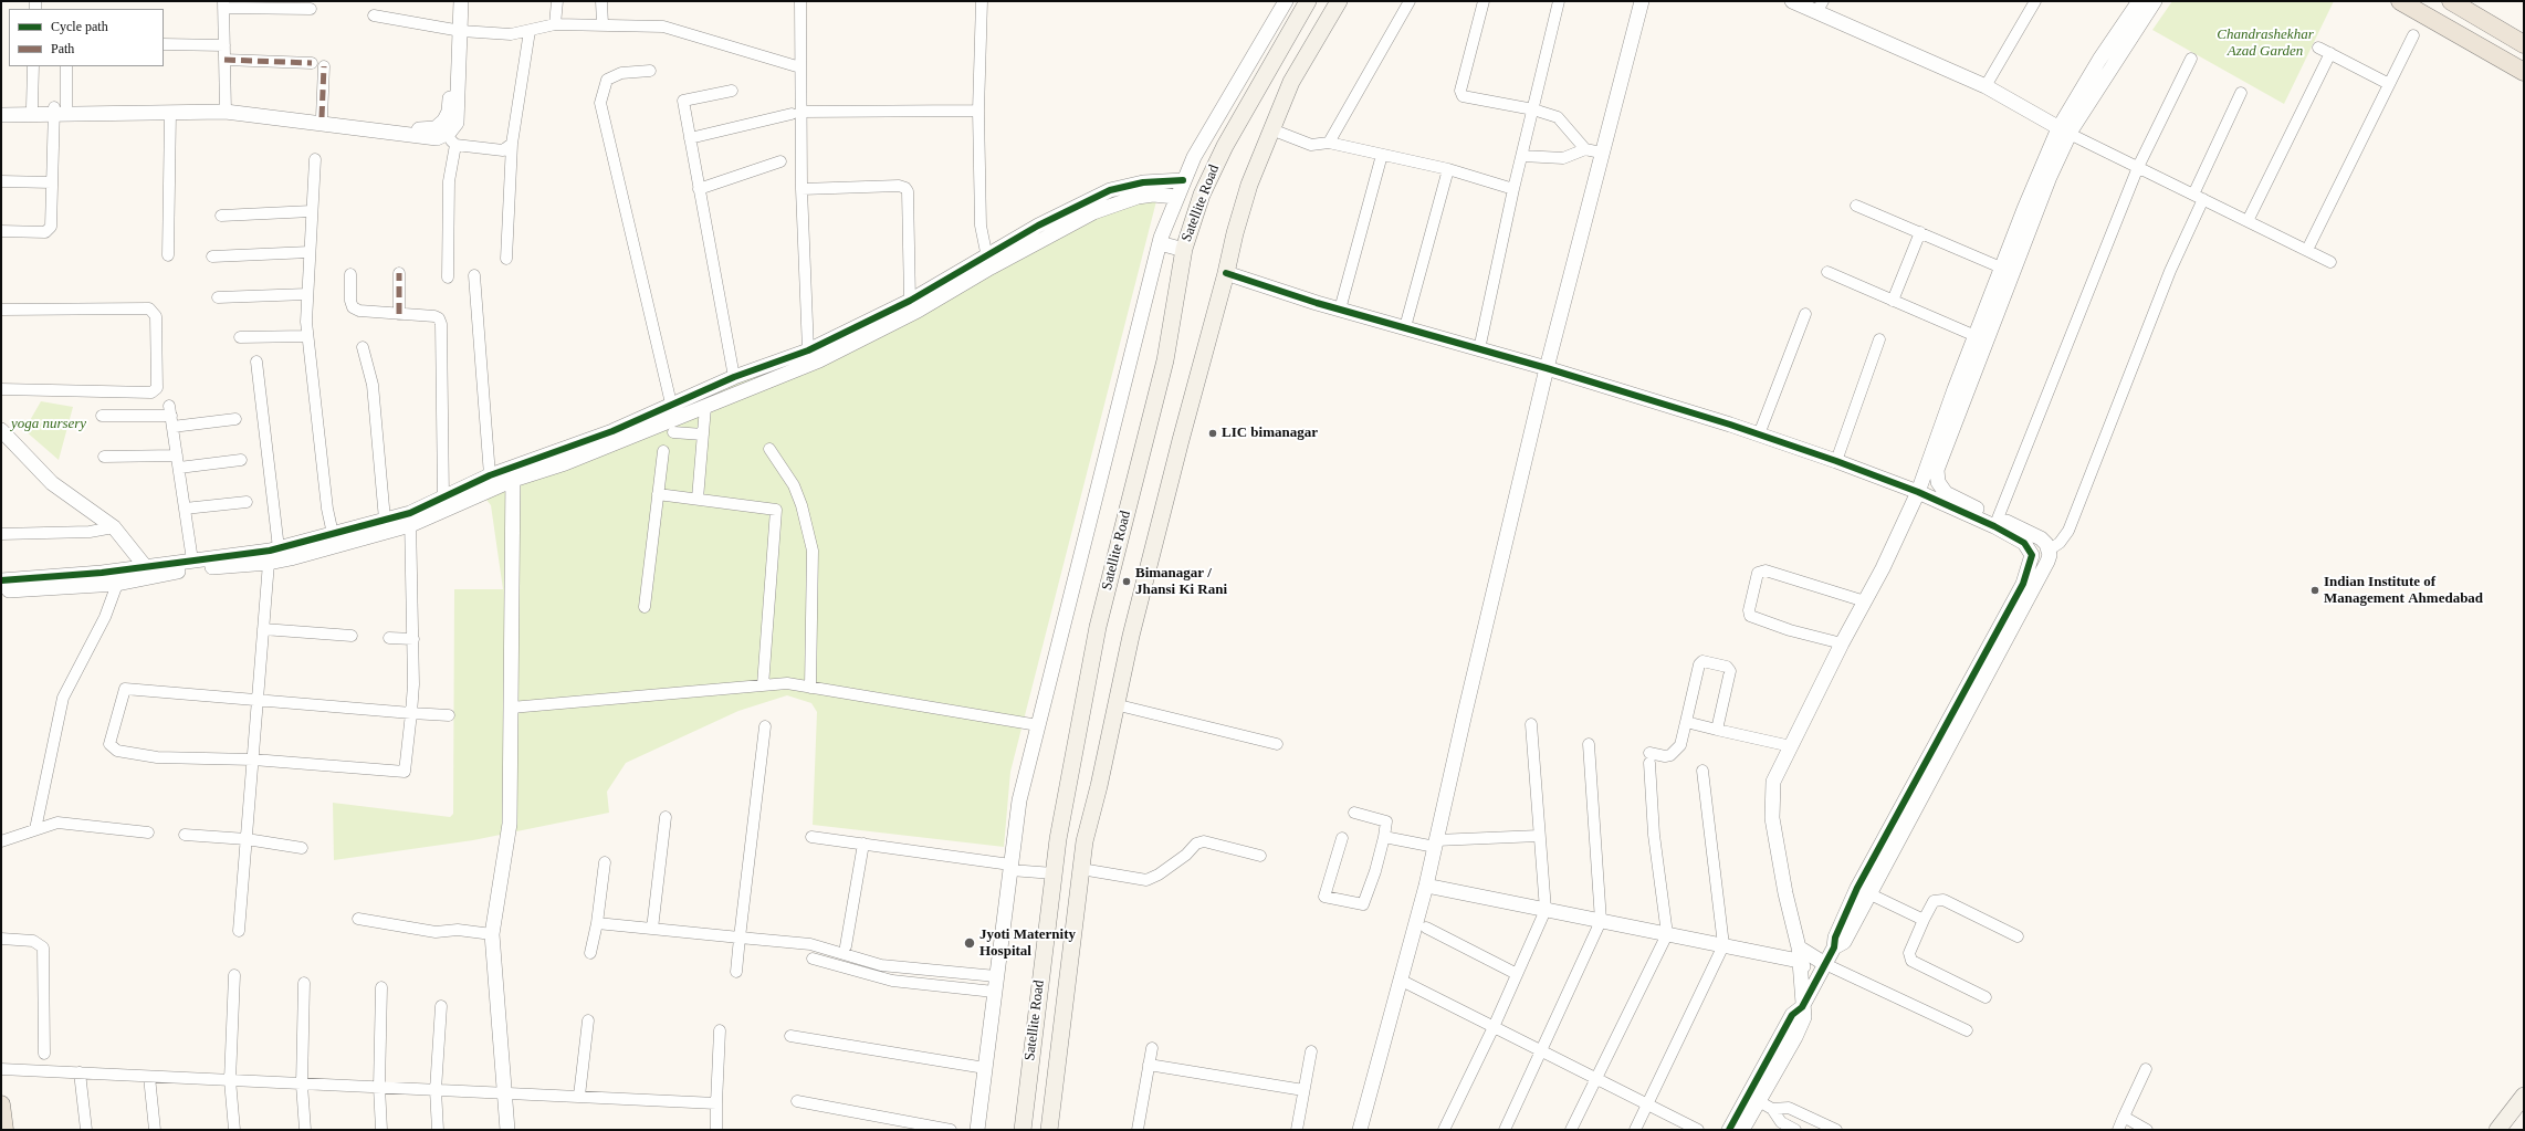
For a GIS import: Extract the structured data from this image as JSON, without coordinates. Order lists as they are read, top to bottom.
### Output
{
  "streets": {
    "main road": ["Satellite Road"]
  },
  "parks": ["Chandrashekhar Azad Garden", "yoga nursery"],
  "places": [
    "LIC bimanagar",
    "Bimanagar / Jhansi Ki Rani",
    "Indian Institute of Management Ahmedabad",
    "Jyoti Maternity Hospital"
  ],
  "legend": ["Cycle path", "Path"]
}
